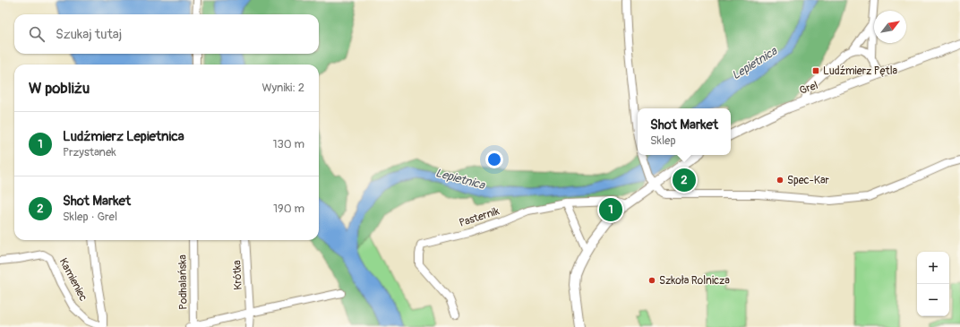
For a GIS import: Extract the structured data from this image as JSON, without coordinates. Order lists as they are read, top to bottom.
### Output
{
  "streets": {
    "street": [
      "Grel",
      "Pasternik",
      "Krótka",
      "Kamieniec",
      "Podhalańska"
    ]
  },
  "water": ["Lepietnica"],
  "places": {
    "transit": ["Ludźmierz Pętla"],
    "other": ["Spec-Kar", "Szkoła Rolnicza"]
  },
  "north": "top right",
  "page": {
    "search": "Szukaj tutaj",
    "heading": ["W pobliżu", "Wyniki: 2"],
    "popup": ["Shot Market", "Sklep"],
    "list": [
      {
        "mark": "1",
        "name": "Ludźmierz Lepietnica",
        "note": "Przystanek",
        "value": "130 m"
      },
      {
        "mark": "2",
        "name": "Shot Market",
        "note": "Sklep · Grel",
        "value": "190 m"
      }
    ],
    "pins": ["2", "1"],
    "map_buttons": ["+", "−"]
  }
}
